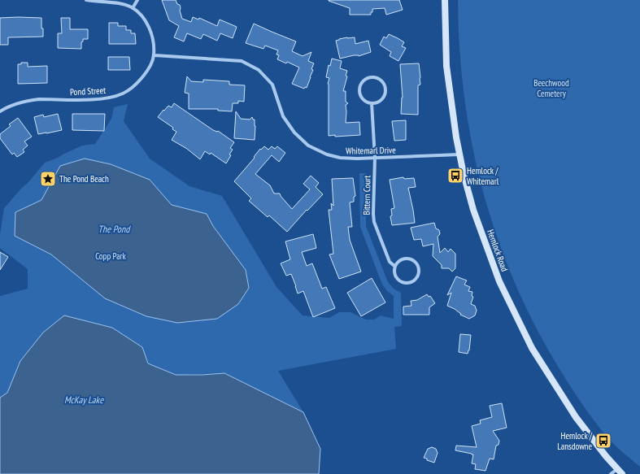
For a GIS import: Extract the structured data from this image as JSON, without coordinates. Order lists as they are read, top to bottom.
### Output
{
  "streets": {
    "main road": ["Hemlock Road"],
    "street": ["Pond Street", "Whitemarl Drive", "Bittern Court"]
  },
  "crossings": [
    ["Pond Street", "Whitemarl Drive"],
    ["Whitemarl Drive", "Bittern Court"],
    ["Whitemarl Drive", "Hemlock Road"]
  ],
  "water": ["The Pond", "McKay Lake"],
  "parks": ["Beechwood Cemetery", "Copp Park"],
  "places": {
    "bus stop": ["Hemlock / Whitemarl", "Hemlock / Lansdowne"],
    "place": ["The Pond Beach"]
  }
}
